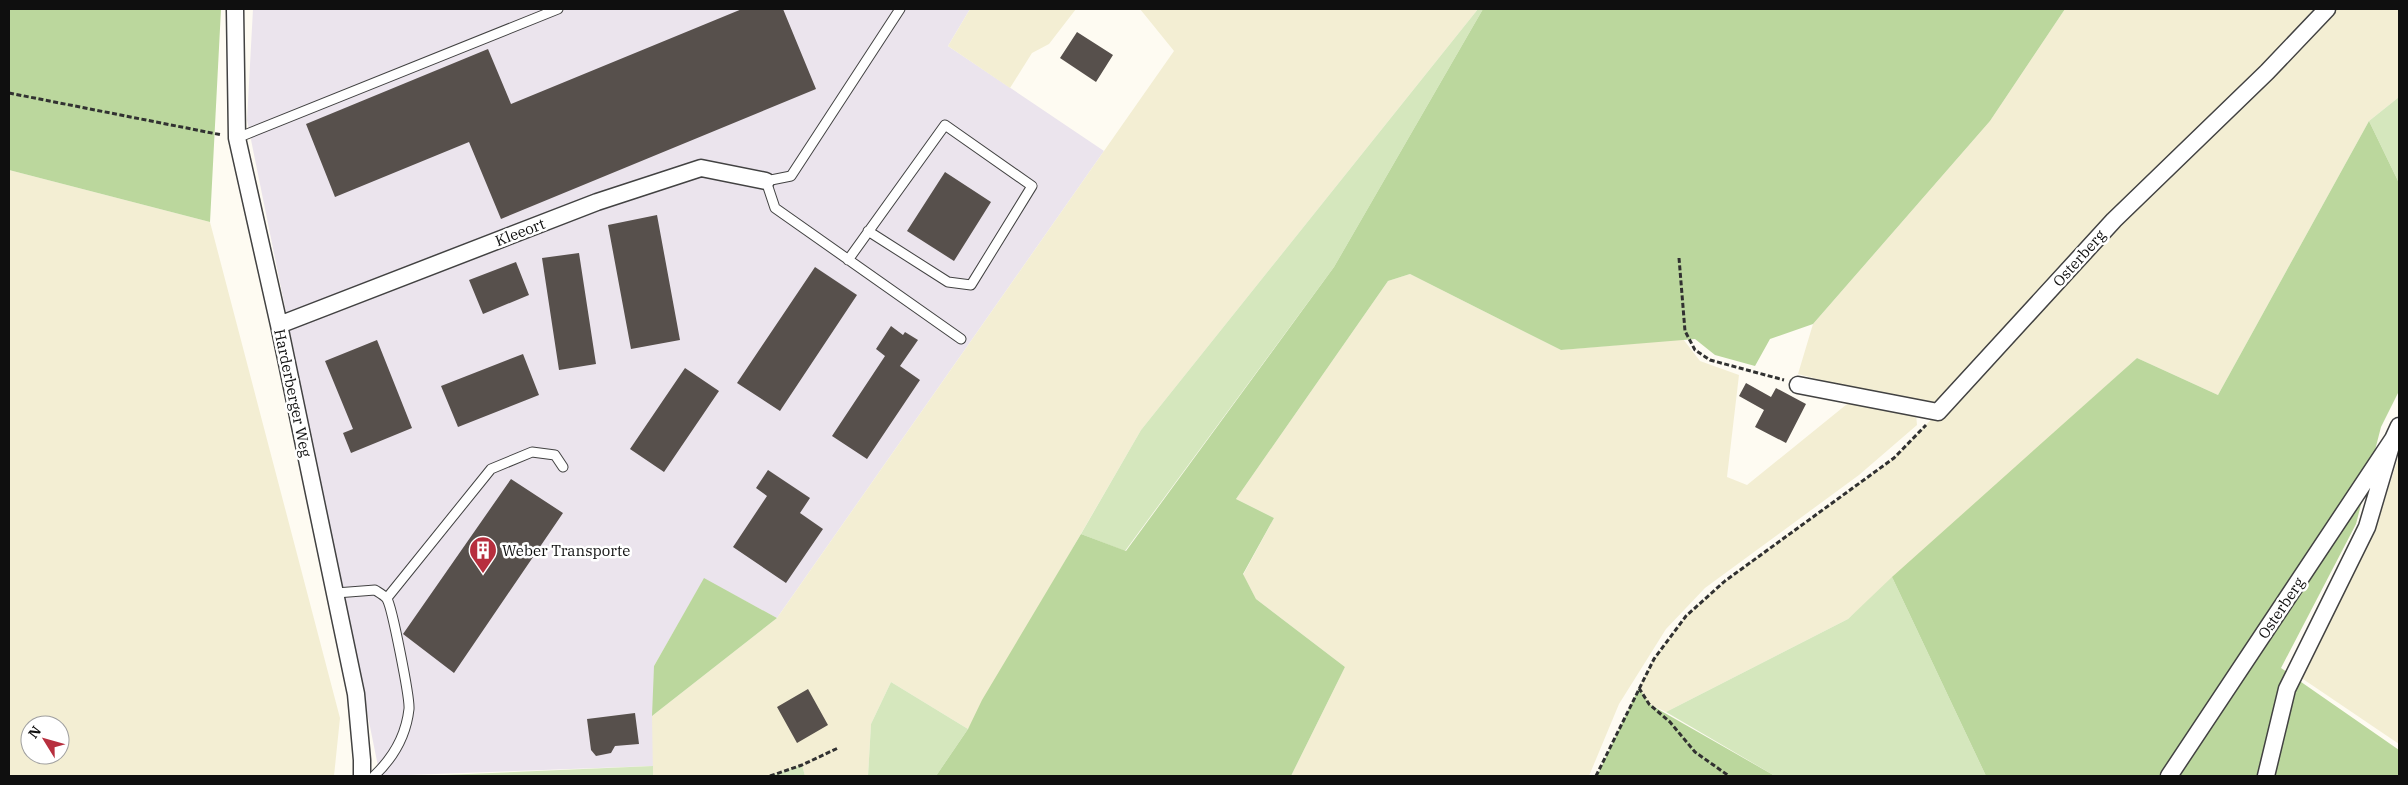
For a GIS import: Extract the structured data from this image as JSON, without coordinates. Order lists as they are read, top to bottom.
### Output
{
  "streets": {
    "street": ["Kleeort", "Osterberg", "Harderberger Weg"]
  },
  "crossings": [
    ["Kleeort", "Harderberger Weg"]
  ],
  "places": {
    "building": ["Weber Transporte"]
  },
  "north": "top left"
}
